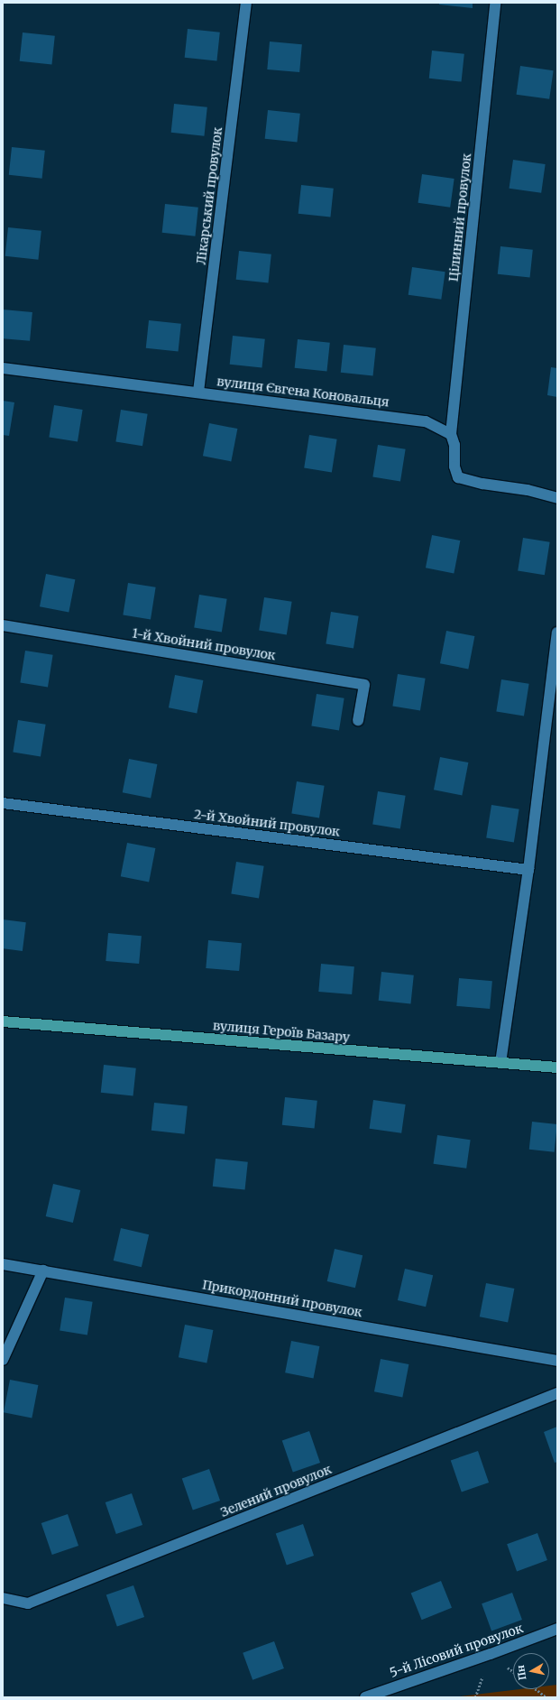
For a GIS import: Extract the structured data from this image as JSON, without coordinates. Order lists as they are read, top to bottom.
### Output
{
  "streets": {
    "main road": ["вулиця Героїв Базару"],
    "street": [
      "Лікарський провулок",
      "Цілинний провулок",
      "вулиця Євгена Коновальця",
      "1-й Хвойний провулок",
      "2-й Хвойний провулок",
      "Прикордонний провулок",
      "Зелений провулок",
      "5-й Лісовий провулок"
    ]
  },
  "crossings": [
    ["Лікарський провулок", "вулиця Євгена Коновальця"],
    ["Цілинний провулок", "вулиця Євгена Коновальця"]
  ],
  "north": "left"
}
